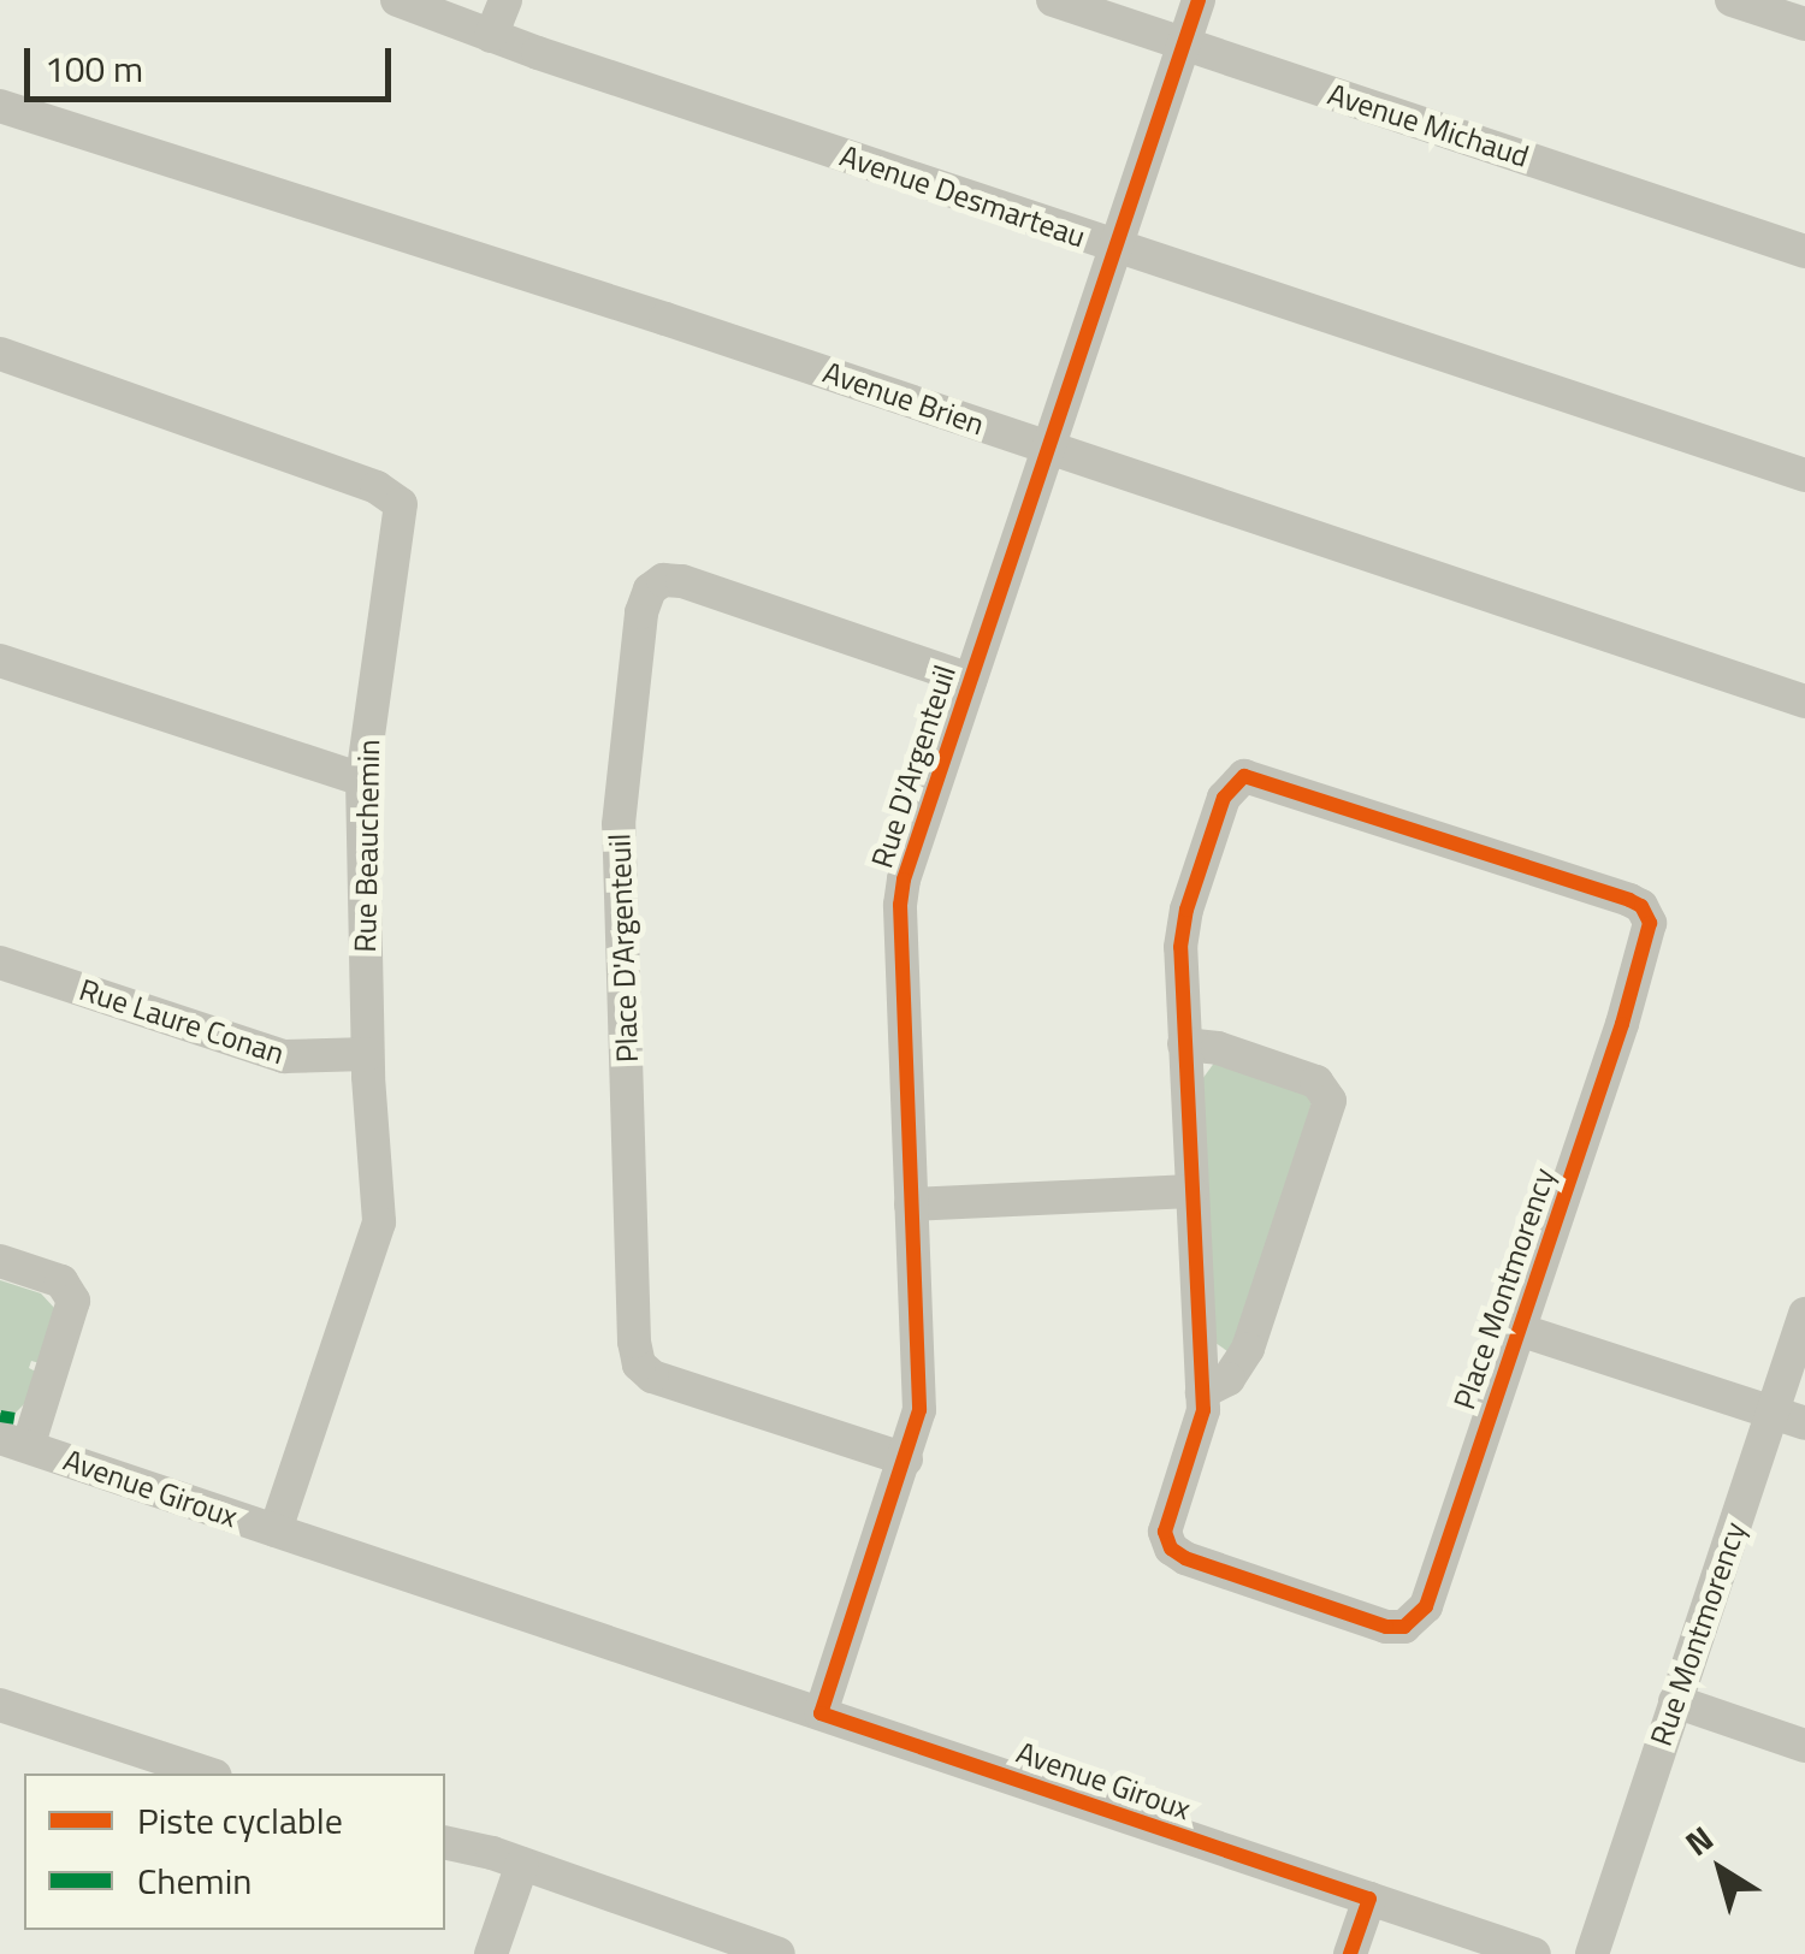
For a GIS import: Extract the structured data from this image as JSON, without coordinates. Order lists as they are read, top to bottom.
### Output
{
  "streets": {
    "street": [
      "Avenue Michaud",
      "Avenue Desmarteau",
      "Avenue Brien",
      "Rue D'Argenteuil",
      "Rue Beauchemin",
      "Place D'Argenteuil",
      "Rue Laure Conan",
      "Place Montmorency",
      "Avenue Giroux",
      "Rue Montmorency"
    ]
  },
  "crossings": [
    ["Avenue Michaud", "Rue D'Argenteuil"],
    ["Avenue Desmarteau", "Rue D'Argenteuil"],
    ["Avenue Brien", "Rue D'Argenteuil"],
    ["Rue D'Argenteuil", "Place D'Argenteuil"],
    ["Rue D'Argenteuil", "Avenue Giroux"],
    ["Rue Beauchemin", "Rue Laure Conan"],
    ["Rue Beauchemin", "Avenue Giroux"]
  ],
  "legend": ["Piste cyclable", "Chemin"],
  "scale_bar": "100 m",
  "north": "top left"
}
